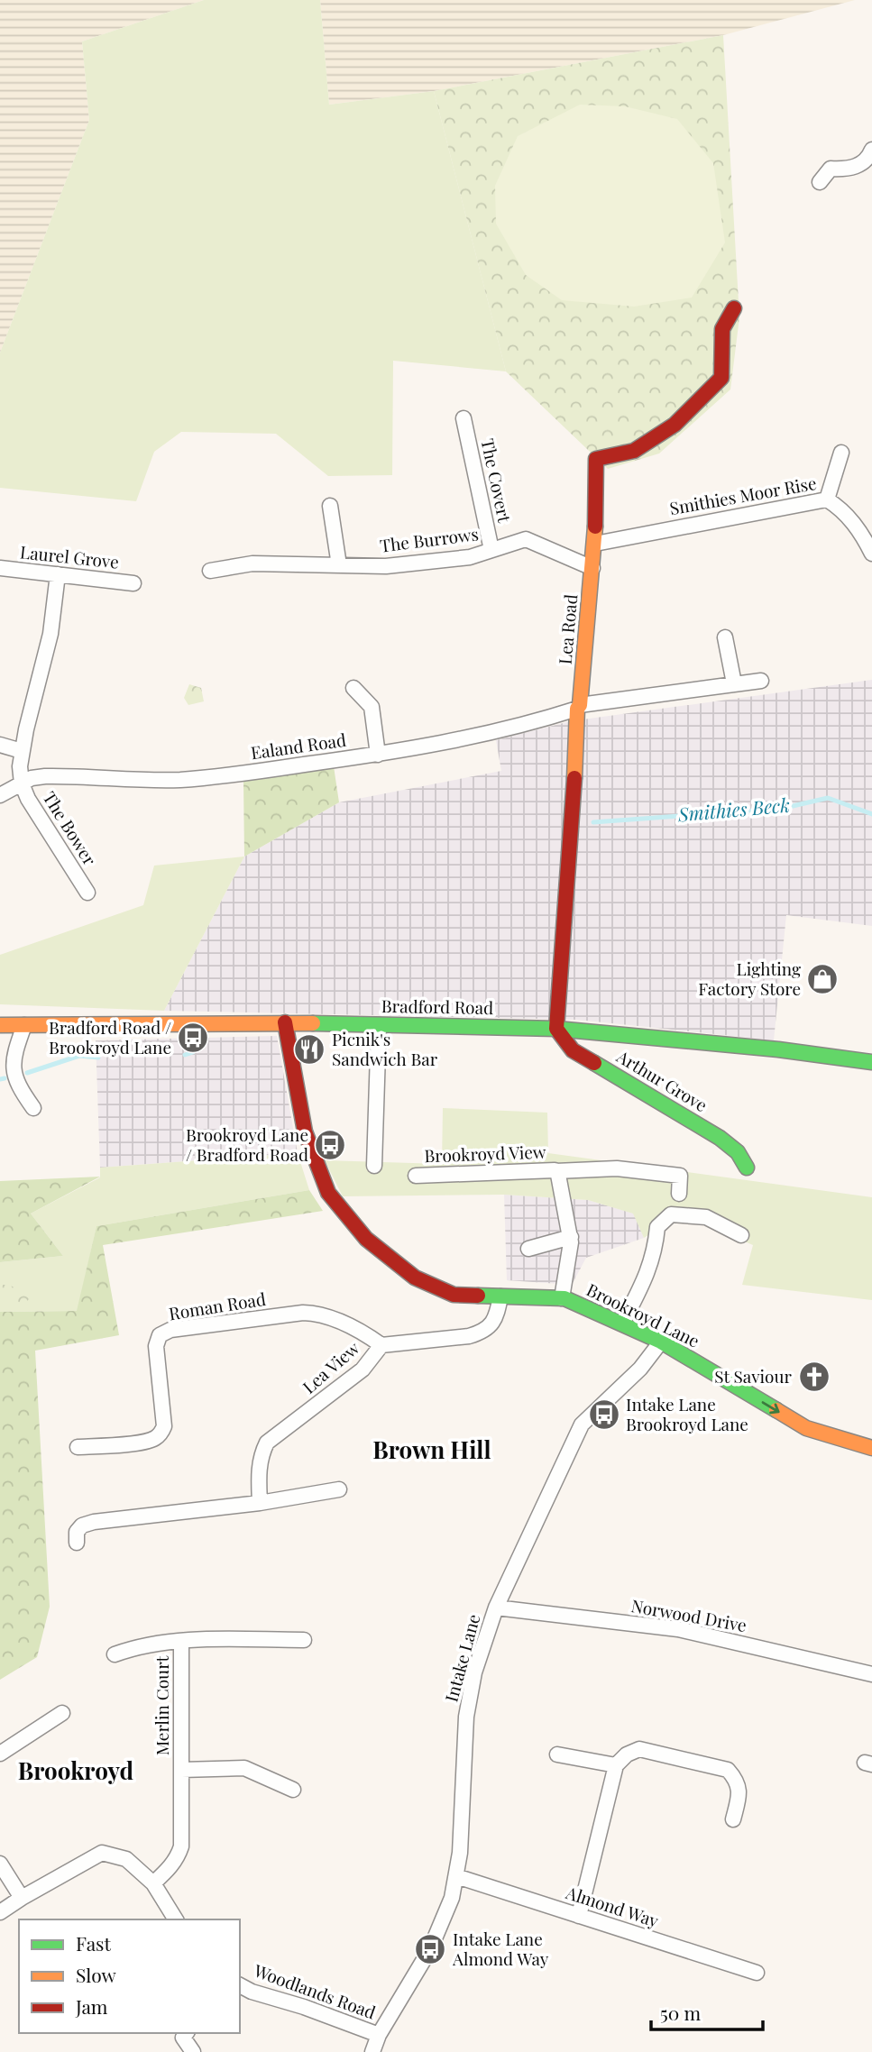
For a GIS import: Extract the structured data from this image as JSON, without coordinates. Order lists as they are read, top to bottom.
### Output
{
  "streets": {
    "street": [
      "The Covert",
      "Smithies Moor Rise",
      "The Burrows",
      "Laurel Grove",
      "Lea Road",
      "Ealand Road",
      "The Bower",
      "Bradford Road",
      "Arthur Grove",
      "Brookroyd View",
      "Roman Road",
      "Brookroyd Lane",
      "Lea View",
      "Norwood Drive",
      "Intake Lane",
      "Merlin Court",
      "Almond Way",
      "Woodlands Road"
    ]
  },
  "crossings": [
    ["The Covert", "The Burrows"],
    ["Smithies Moor Rise", "Lea Road"],
    ["The Burrows", "Lea Road"],
    ["Lea Road", "Ealand Road"],
    ["Lea Road", "Bradford Road"],
    ["Lea Road", "Arthur Grove"],
    ["Ealand Road", "The Bower"],
    ["Bradford Road", "Arthur Grove"],
    ["Bradford Road", "Brookroyd Lane"],
    ["Brookroyd View", "Brookroyd Lane"],
    ["Roman Road", "Lea View"],
    ["Brookroyd Lane", "Lea View"],
    ["Brookroyd Lane", "Intake Lane"],
    ["Norwood Drive", "Intake Lane"],
    ["Intake Lane", "Almond Way"],
    ["Intake Lane", "Woodlands Road"]
  ],
  "districts": ["Brown Hill", "Brookroyd"],
  "water": ["Smithies Beck"],
  "places": {
    "shop": ["Lighting Factory Store"],
    "bus stop": [
      "Bradford Road / Brookroyd Lane",
      "Brookroyd Lane / Bradford Road",
      "Intake Lane Brookroyd Lane",
      "Intake Lane Almond Way"
    ],
    "restaurant": ["Picnik's Sandwich Bar"],
    "church": ["St Saviour"]
  },
  "legend": ["Fast", "Slow", "Jam"],
  "scale_bar": "50 m"
}
